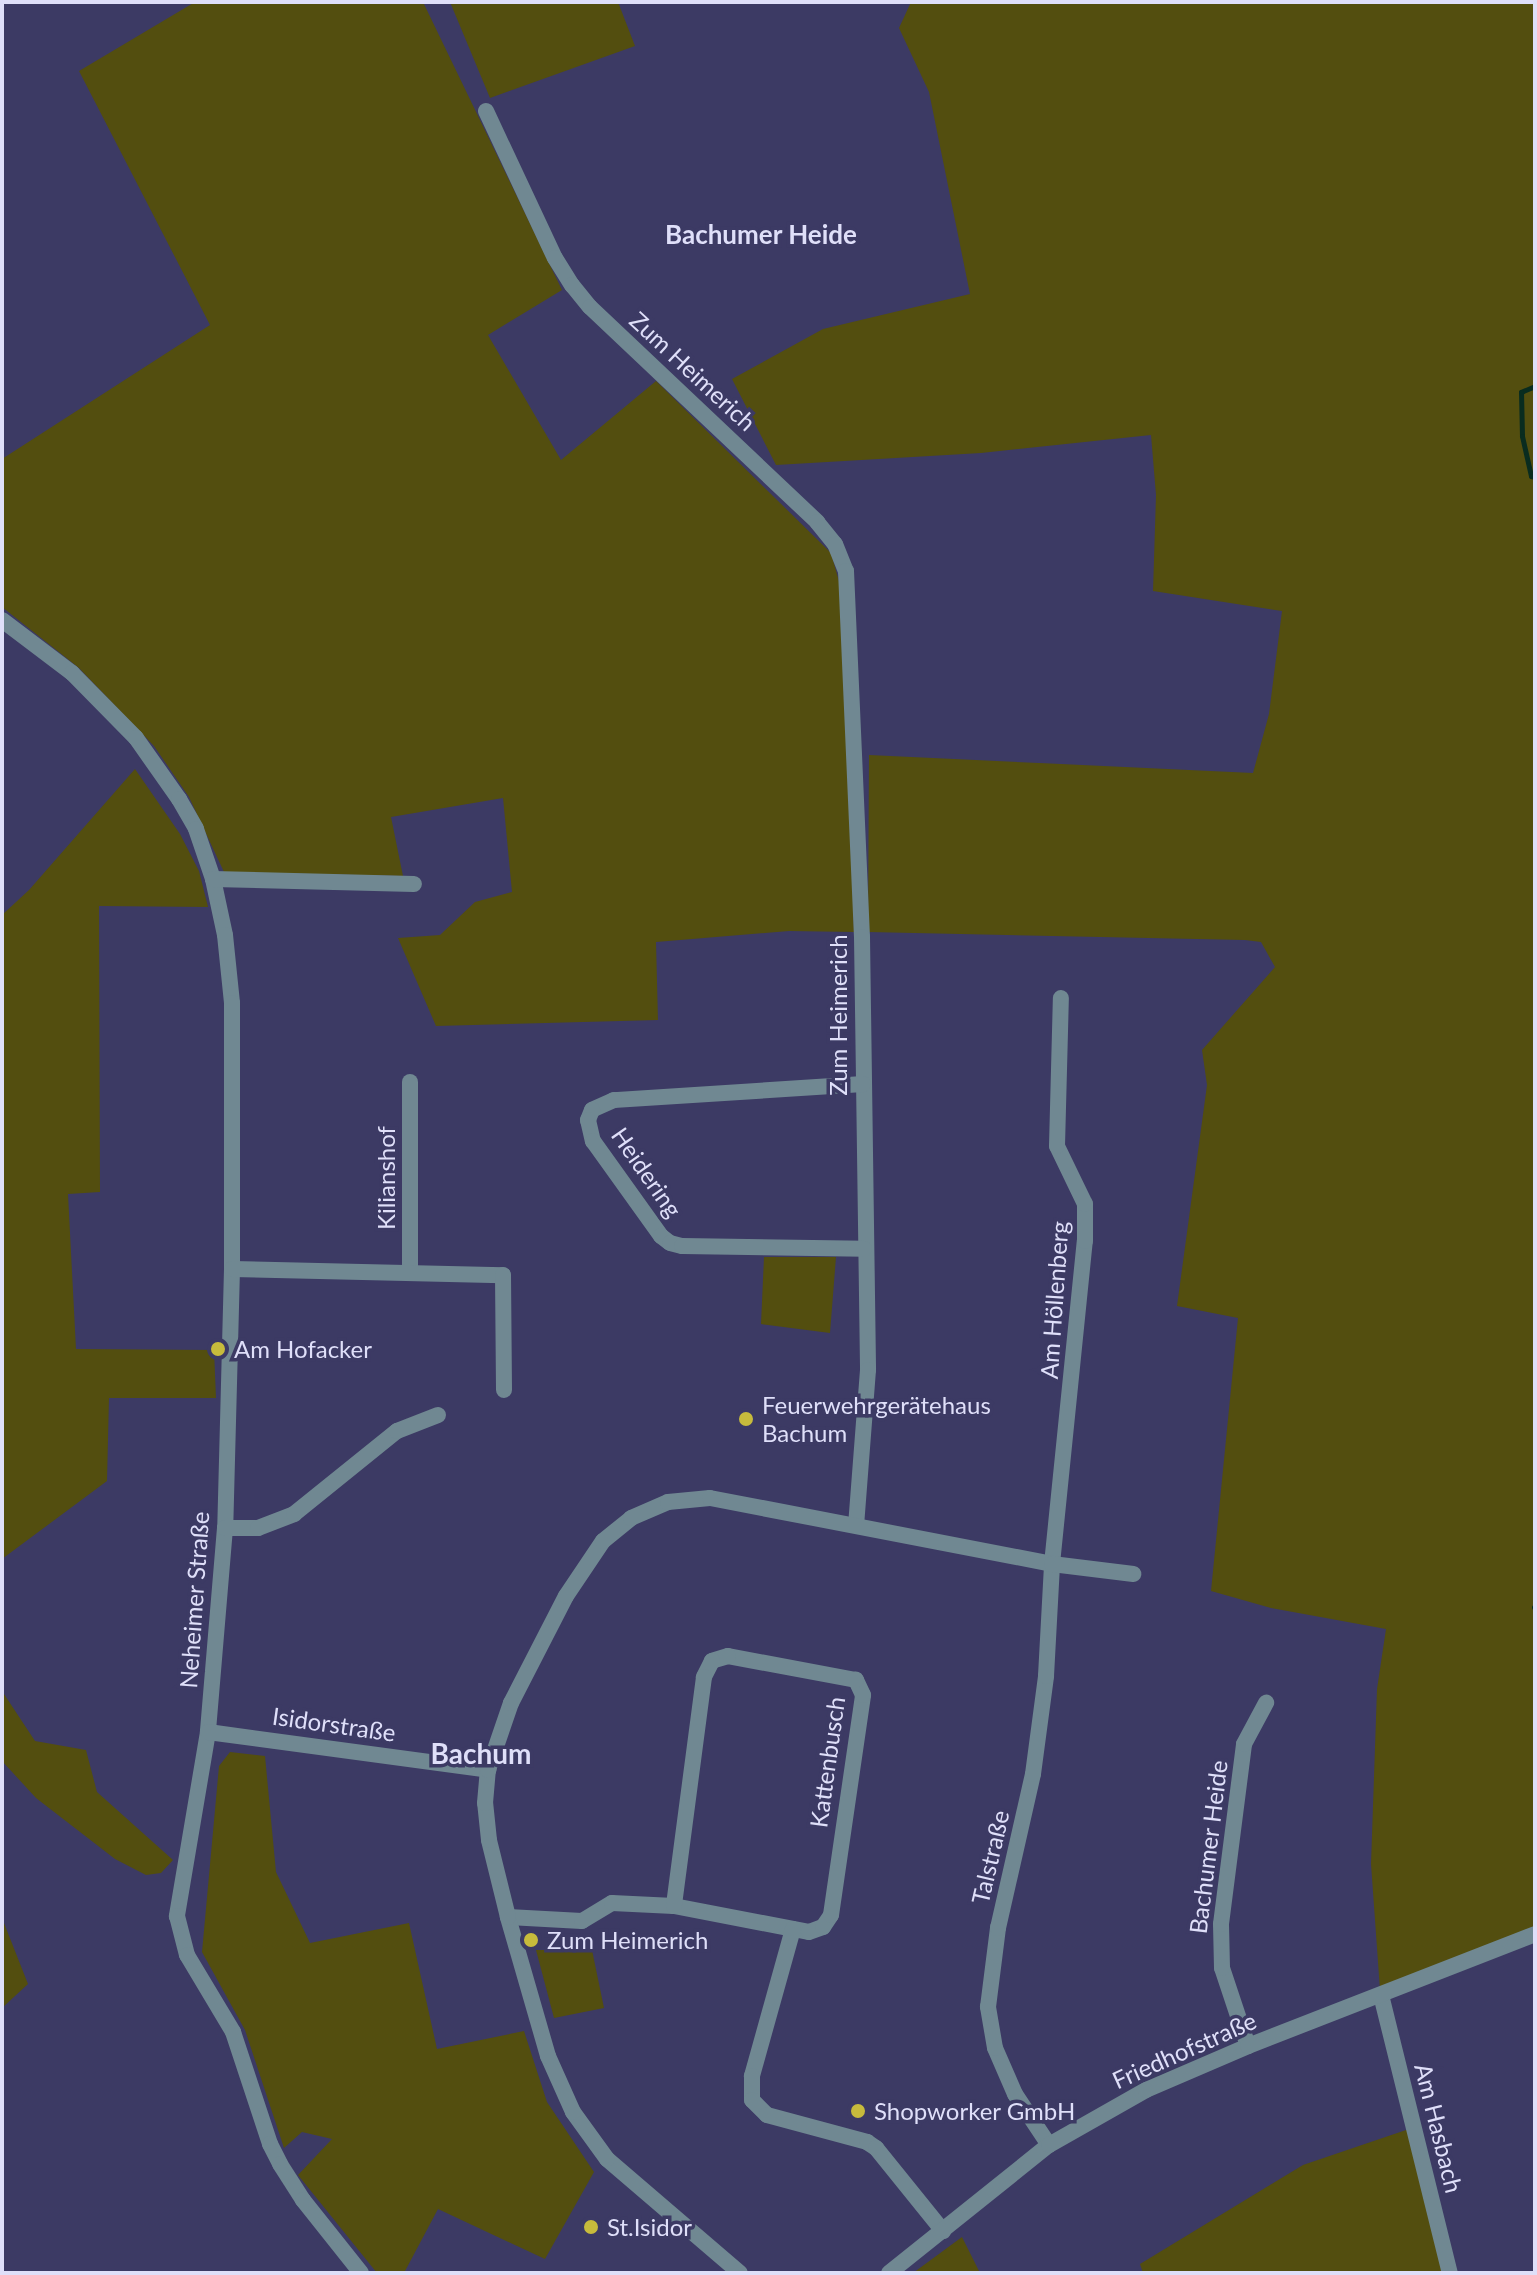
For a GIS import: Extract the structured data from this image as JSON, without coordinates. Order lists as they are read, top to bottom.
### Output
{
  "streets": {
    "street": [
      "Zum Heimerich",
      "Heidering",
      "Kilianshof",
      "Am Höllenberg",
      "Neheimer Straße",
      "Isidorstraße",
      "Kattenbusch",
      "Bachumer Heide",
      "Talstraße",
      "Friedhofstraße",
      "Am Hasbach"
    ]
  },
  "crossings": [
    ["Zum Heimerich", "Heidering"],
    ["Am Höllenberg", "Talstraße"],
    ["Neheimer Straße", "Isidorstraße"],
    ["Bachumer Heide", "Friedhofstraße"],
    ["Talstraße", "Friedhofstraße"],
    ["Friedhofstraße", "Am Hasbach"]
  ],
  "districts": ["Bachumer Heide", "Bachum"],
  "places": [
    "Am Hofacker",
    "Feuerwehrgerätehaus Bachum",
    "Zum Heimerich",
    "Shopworker GmbH",
    "St.Isidor"
  ]
}
